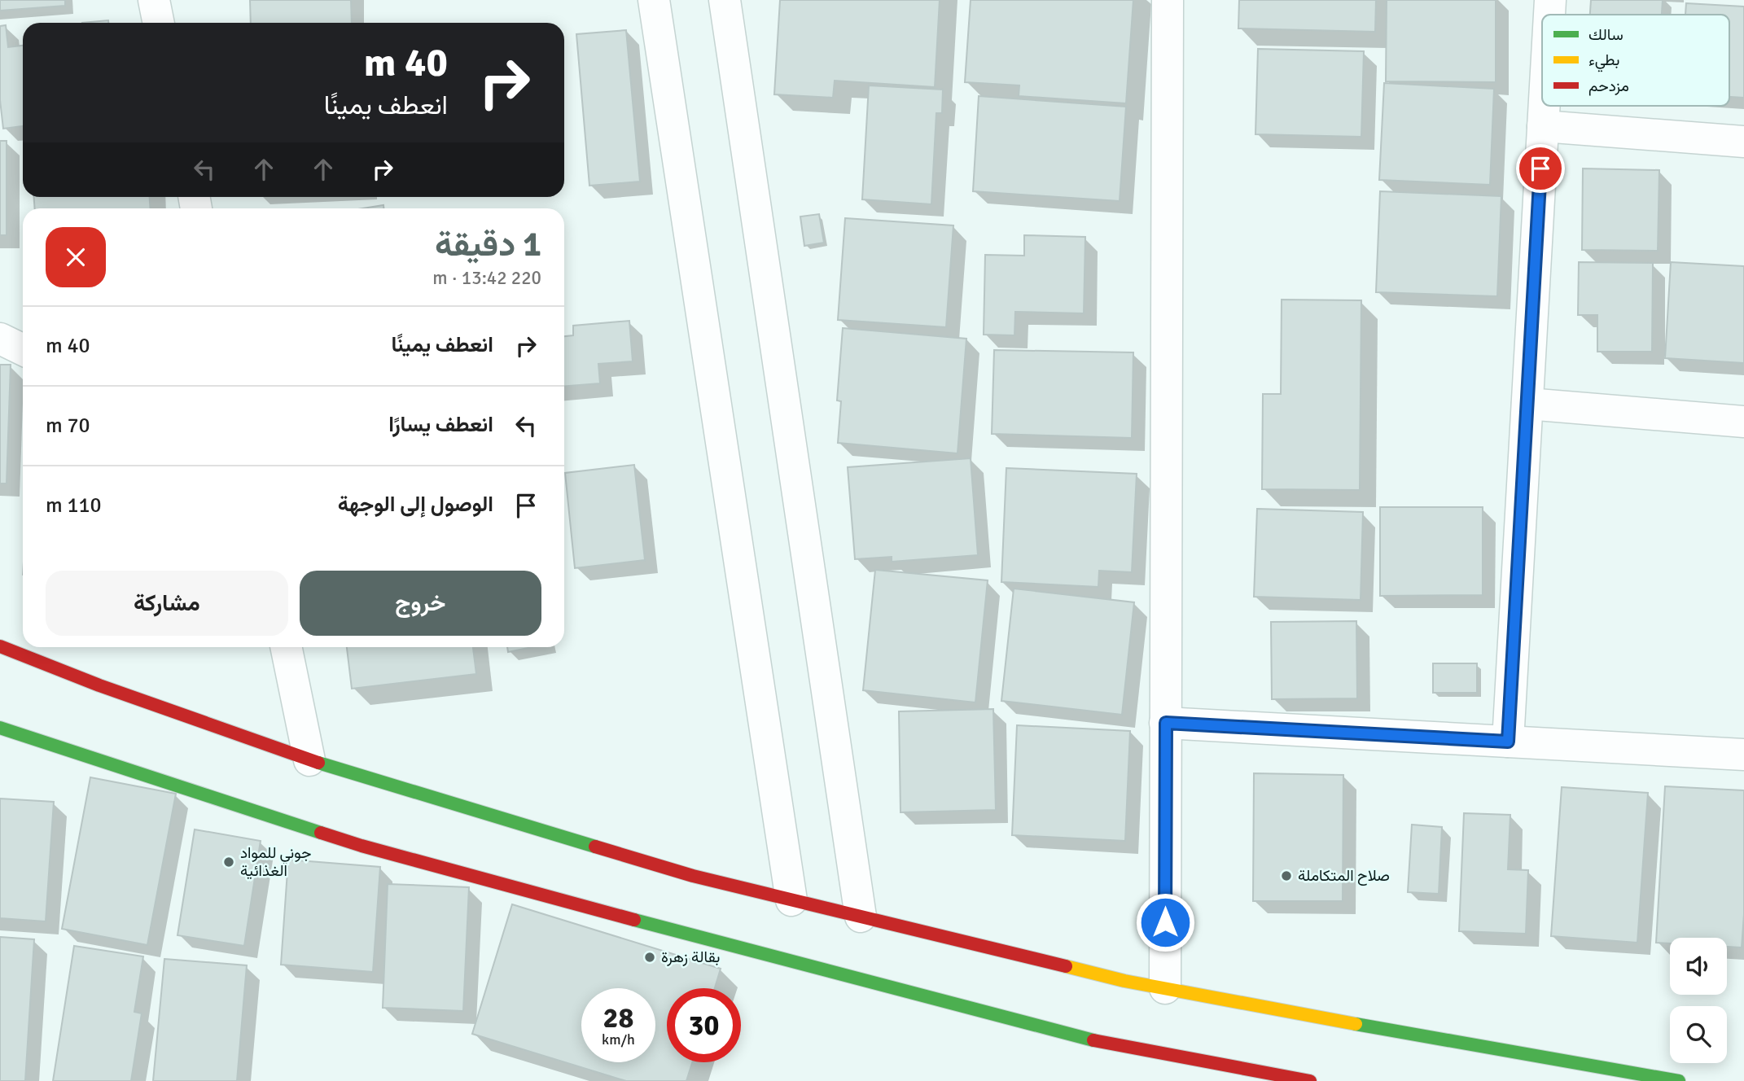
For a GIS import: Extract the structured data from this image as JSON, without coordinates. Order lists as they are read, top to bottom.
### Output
{
  "places": ["جوني للمواد الغذائية", "صلاح المتكاملة", "بقالة زهرة"],
  "legend": ["سالك", "بطيء", "مزدحم"],
  "page": {
    "turn": ["40 m", "انعطف يمينًا"],
    "heading": ["1 دقيقة", "220 m · 13:42"],
    "list": [
      {
        "name": "انعطف يمينًا",
        "value": "40 m"
      },
      {
        "name": "انعطف يسارًا",
        "value": "70 m"
      },
      {
        "name": "الوصول إلى الوجهة",
        "value": "110 m"
      }
    ],
    "buttons": ["خروج", "مشاركة"],
    "speed": "28 km/h",
    "limit": "30"
  }
}
